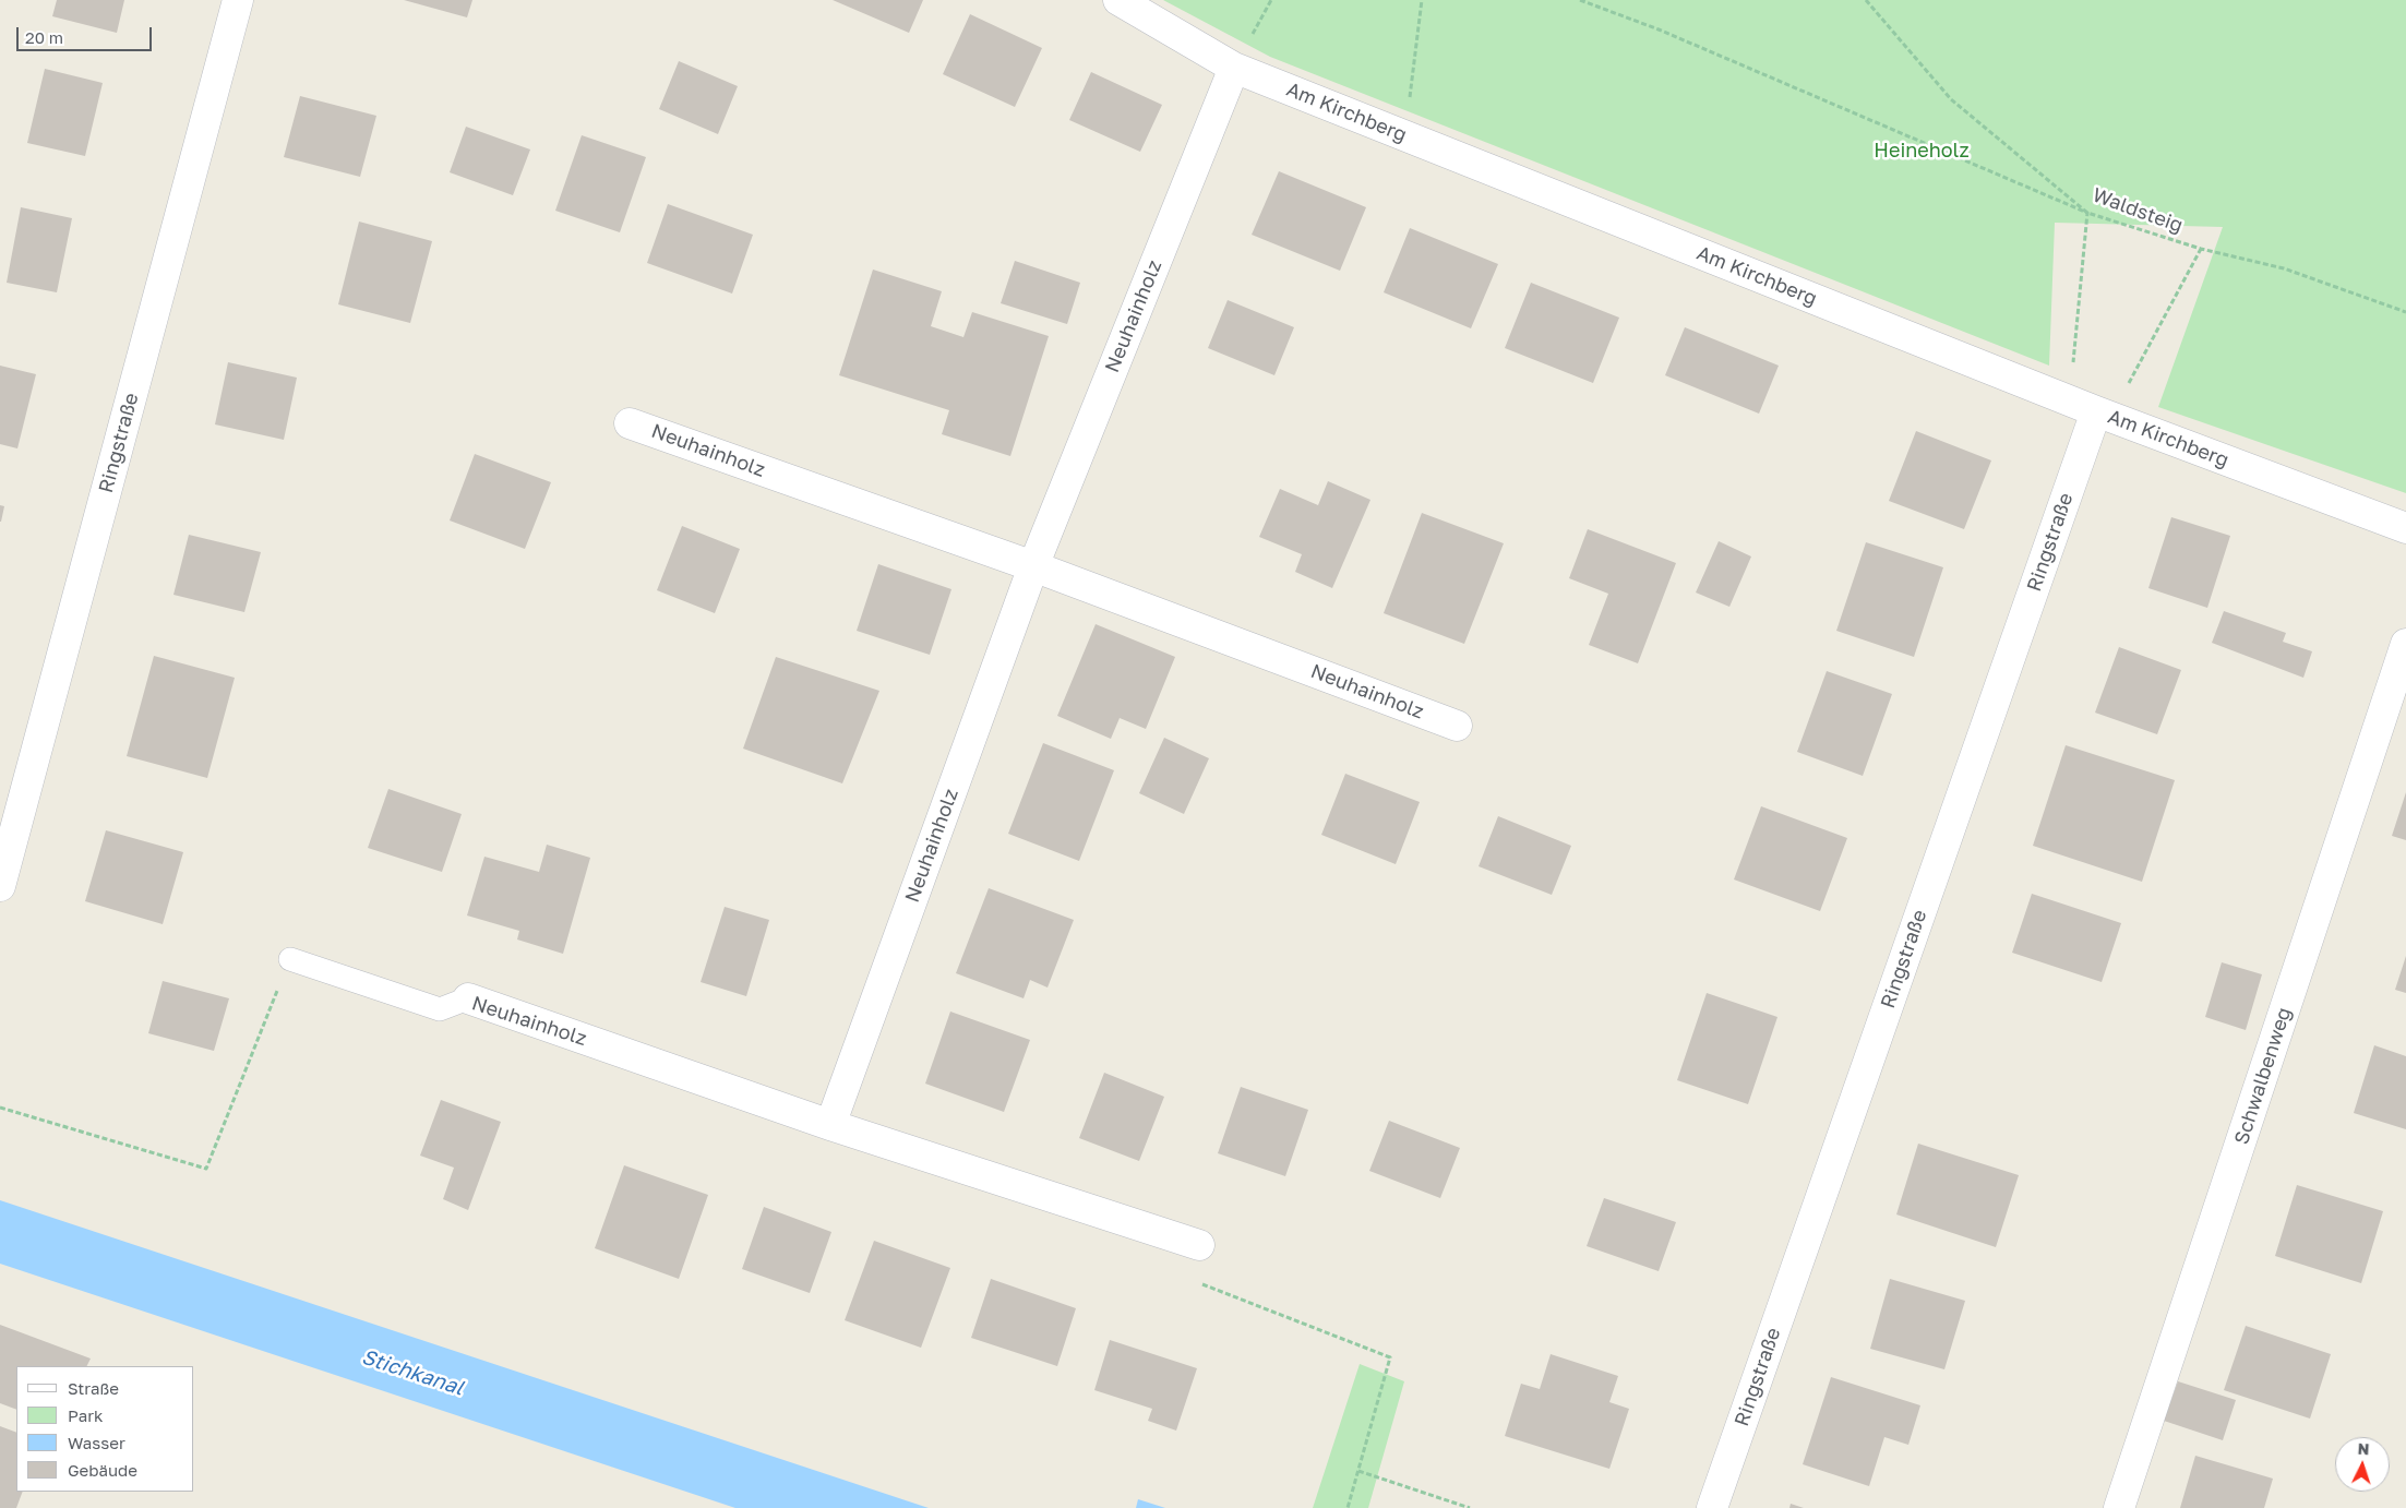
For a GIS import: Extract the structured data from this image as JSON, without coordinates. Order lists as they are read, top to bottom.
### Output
{
  "streets": {
    "street": [
      "Am Kirchberg",
      "Neuhainholz",
      "Ringstraße",
      "Schwalbenweg"
    ],
    "path": ["Waldsteig"]
  },
  "crossings": [
    ["Am Kirchberg", "Neuhainholz"],
    ["Am Kirchberg", "Ringstraße"]
  ],
  "water": ["Stichkanal"],
  "parks": ["Heineholz"],
  "legend": [
    "Straße",
    "Park",
    "Wasser",
    "Gebäude"
  ],
  "scale_bar": "20 m",
  "north": "top"
}
